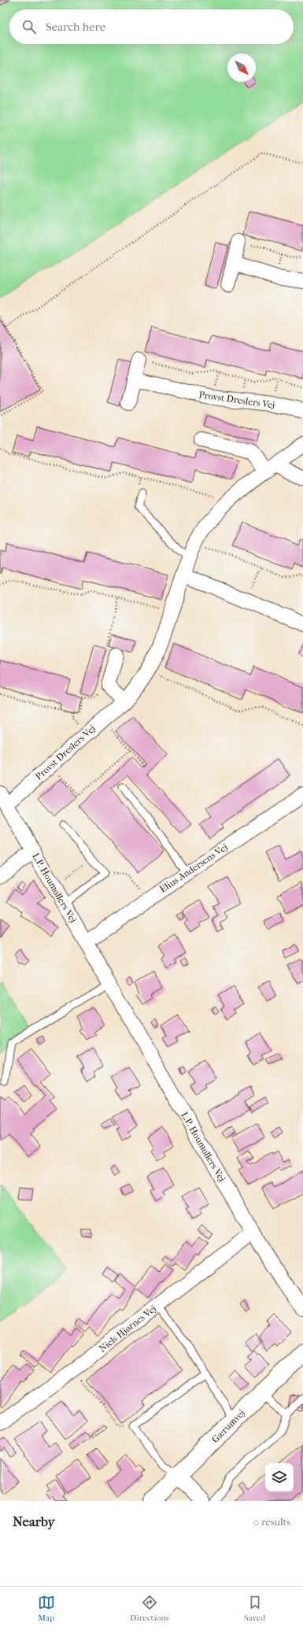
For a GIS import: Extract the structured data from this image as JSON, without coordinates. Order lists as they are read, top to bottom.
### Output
{
  "streets": {
    "main road": ["Gærumvej"],
    "street": [
      "Provst Dreslers Vej",
      "Elius Andersens Vej",
      "L.P. Houmøllers Vej",
      "Niels Hjørnes Vej"
    ]
  },
  "crossings": [
    ["Provst Dreslers Vej", "L.P. Houmøllers Vej"],
    ["Elius Andersens Vej", "L.P. Houmøllers Vej"],
    ["L.P. Houmøllers Vej", "Niels Hjørnes Vej"]
  ],
  "north": "bottom right",
  "page": {
    "search": "Search here",
    "heading": ["Nearby", "0 results"],
    "nav": ["Map", "Directions", "Saved"]
  }
}
